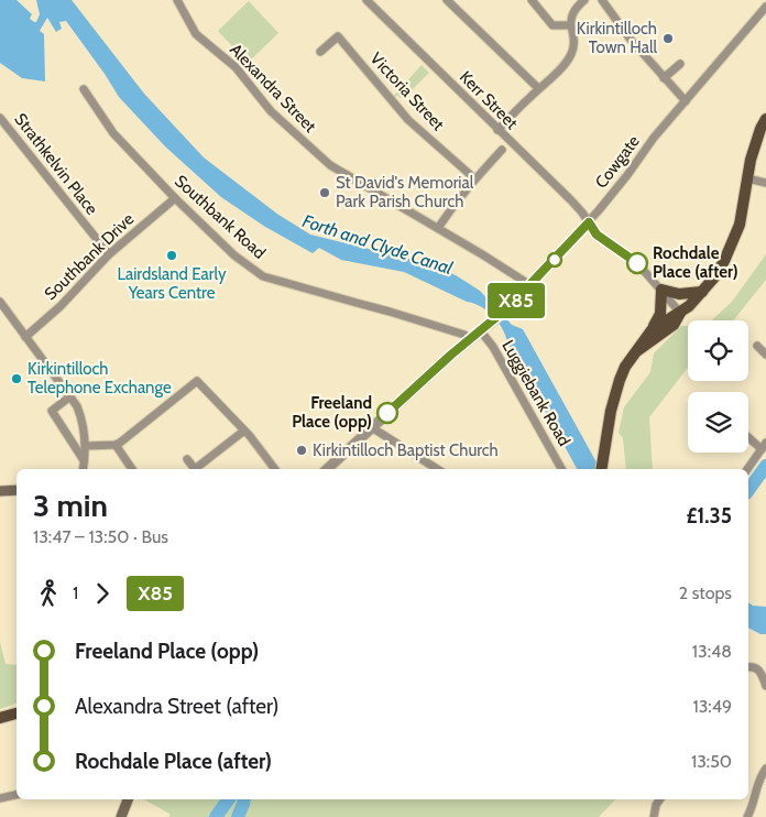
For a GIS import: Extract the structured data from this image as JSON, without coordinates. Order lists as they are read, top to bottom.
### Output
{
  "streets": {
    "street": [
      "Alexandra Street",
      "Victoria Street",
      "Kerr Street",
      "Cowgate",
      "Strathkelvin Place",
      "Southbank Road",
      "Southbank Drive",
      "Luggiebank Road"
    ]
  },
  "crossings": [
    ["Alexandra Street", "Cowgate"],
    ["Kerr Street", "Cowgate"],
    ["Cowgate", "Southbank Road"],
    ["Cowgate", "Luggiebank Road"],
    ["Strathkelvin Place", "Southbank Drive"],
    ["Southbank Road", "Southbank Drive"]
  ],
  "water": ["Forth and Clyde Canal"],
  "places": [
    "Kirkintilloch Town Hall",
    "St David's Memorial Park Parish Church",
    "Lairdsland Early Years Centre",
    "Rochdale Place (after)",
    "Kirkintilloch Telephone Exchange",
    "Freeland Place (opp)",
    "Kirkintilloch Baptist Church"
  ],
  "lines": ["bus line X85"],
  "page": {
    "on_map": "X85",
    "heading": ["3 min", "13:47 – 13:50 · Bus", "£1.35"],
    "legs": ["1", "X85", "2 stops"],
    "list": [
      {
        "name": "Freeland Place (opp)",
        "value": "13:48"
      },
      {
        "name": "Alexandra Street (after)",
        "value": "13:49"
      },
      {
        "name": "Rochdale Place (after)",
        "value": "13:50"
      }
    ]
  }
}
